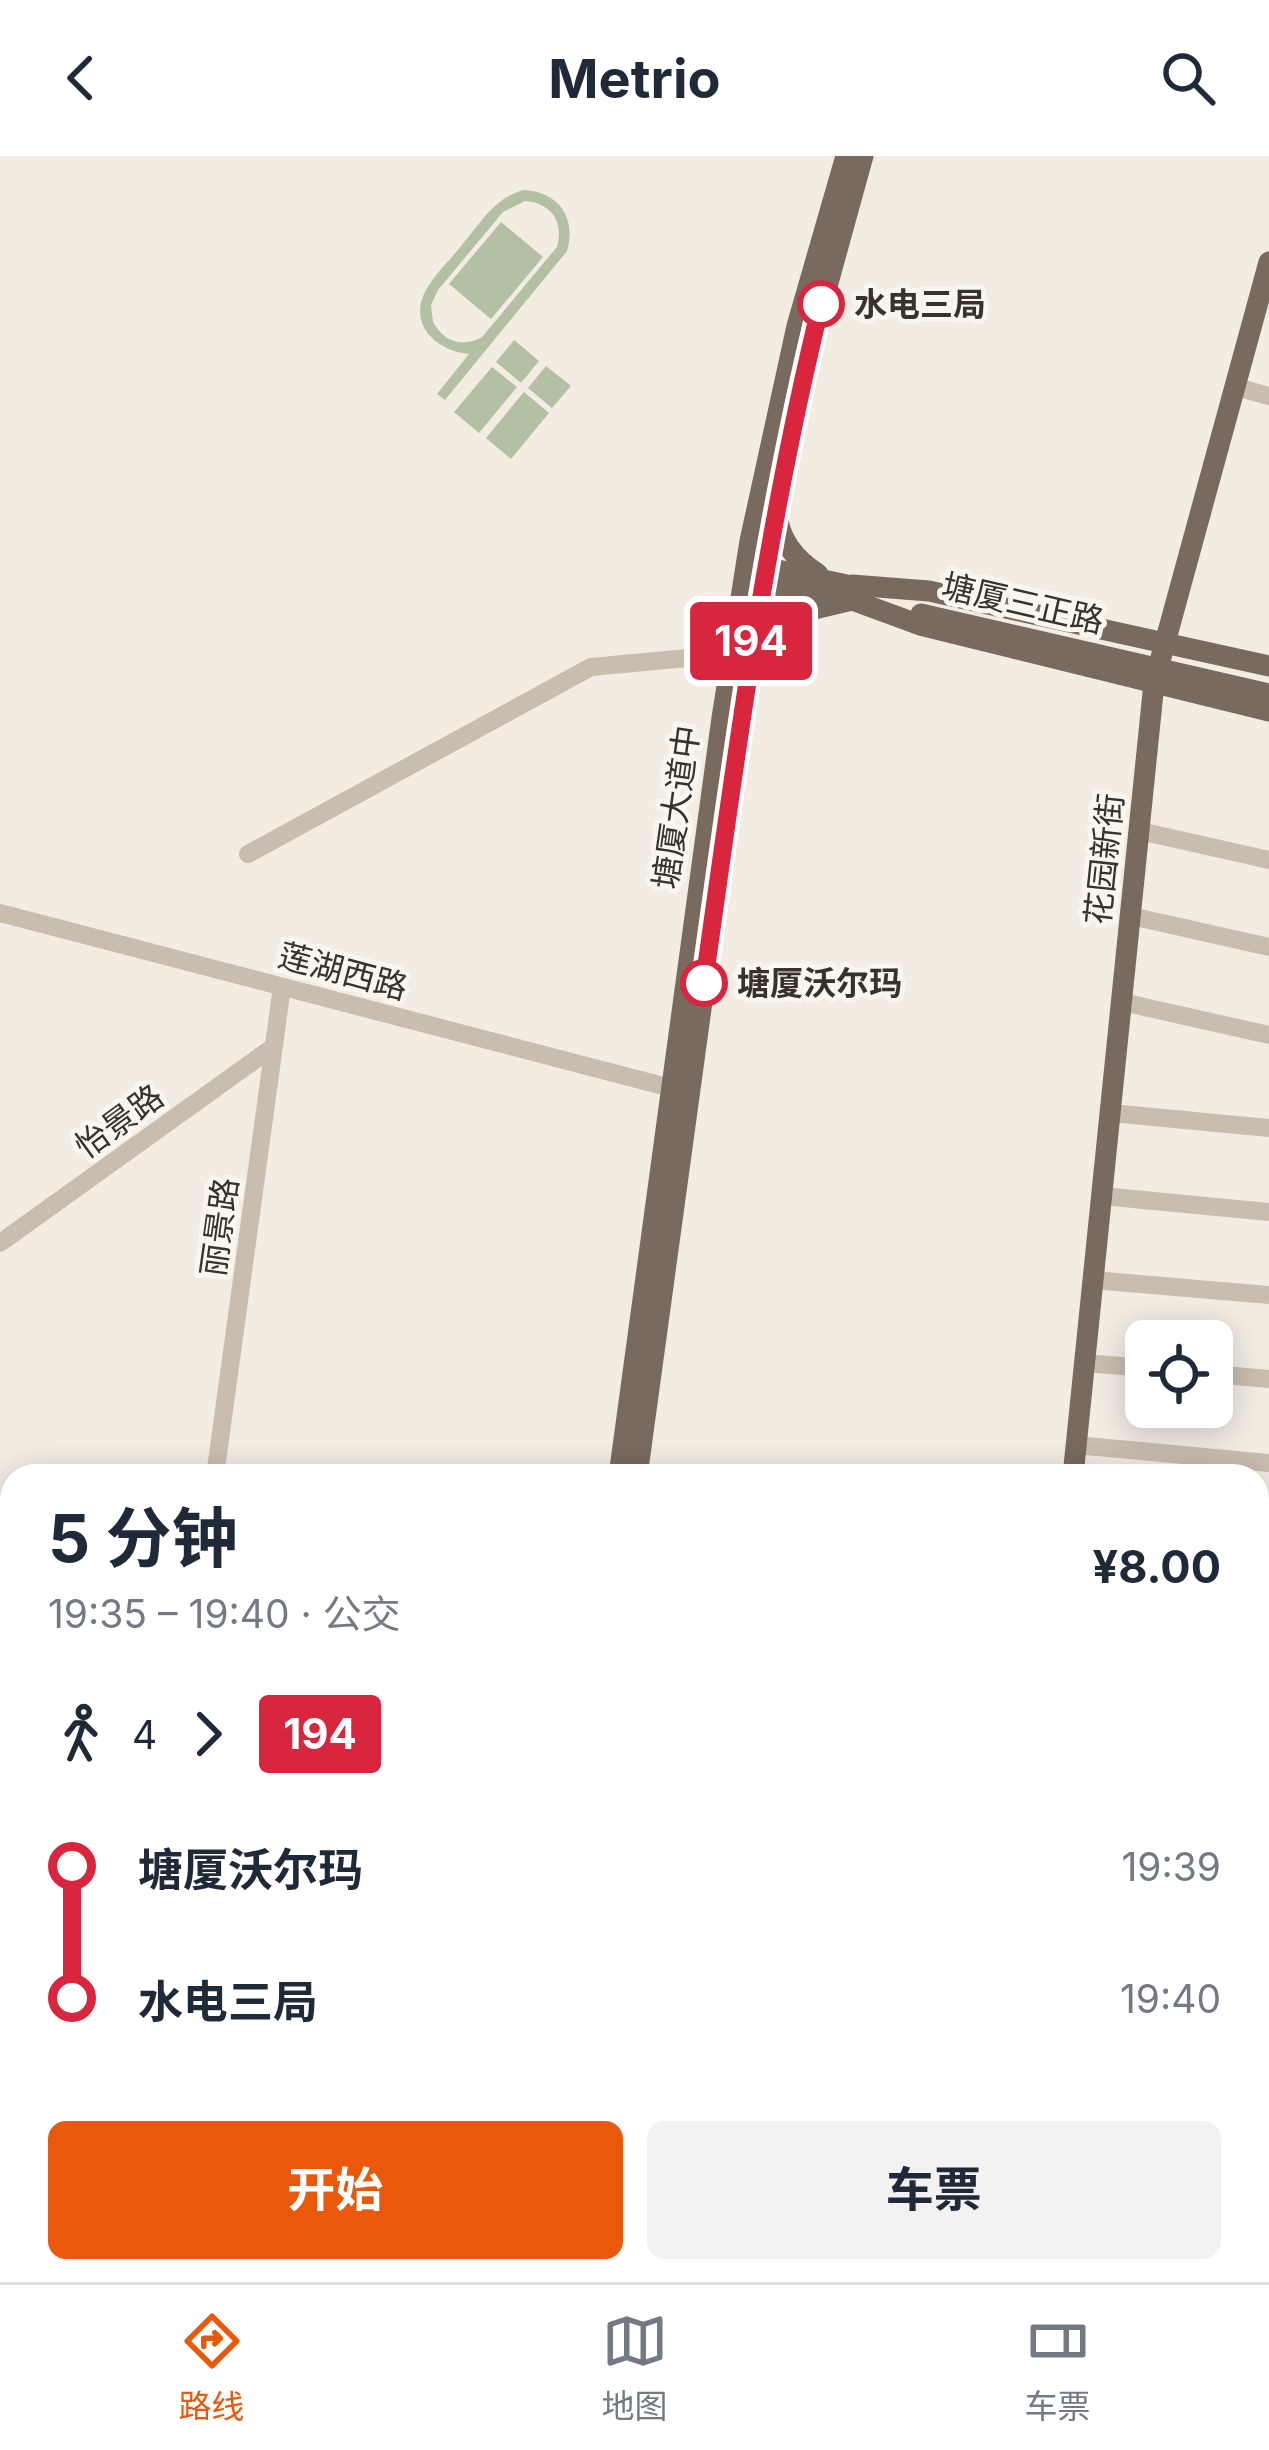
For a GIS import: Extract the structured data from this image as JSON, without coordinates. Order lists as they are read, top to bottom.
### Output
{
  "streets": {
    "main road": ["塘厦三正路", "塘厦大道中", "花园新街"],
    "street": ["莲湖西路", "怡景路", "丽景路"]
  },
  "crossings": [
    ["塘厦三正路", "塘厦大道中"],
    ["塘厦大道中", "莲湖西路"],
    ["莲湖西路", "丽景路"],
    ["怡景路", "丽景路"]
  ],
  "places": ["水电三局", "塘厦沃尔玛"],
  "lines": ["bus line 194"],
  "page": {
    "header": "Metrio",
    "on_map": "194",
    "heading": ["5 分钟", "19:35 – 19:40 · 公交", "¥8.00"],
    "legs": ["4", "194"],
    "list": [
      {
        "name": "塘厦沃尔玛",
        "value": "19:39"
      },
      {
        "name": "水电三局",
        "value": "19:40"
      }
    ],
    "buttons": ["开始", "车票"],
    "tabs": ["路线", "地图", "车票"]
  }
}
